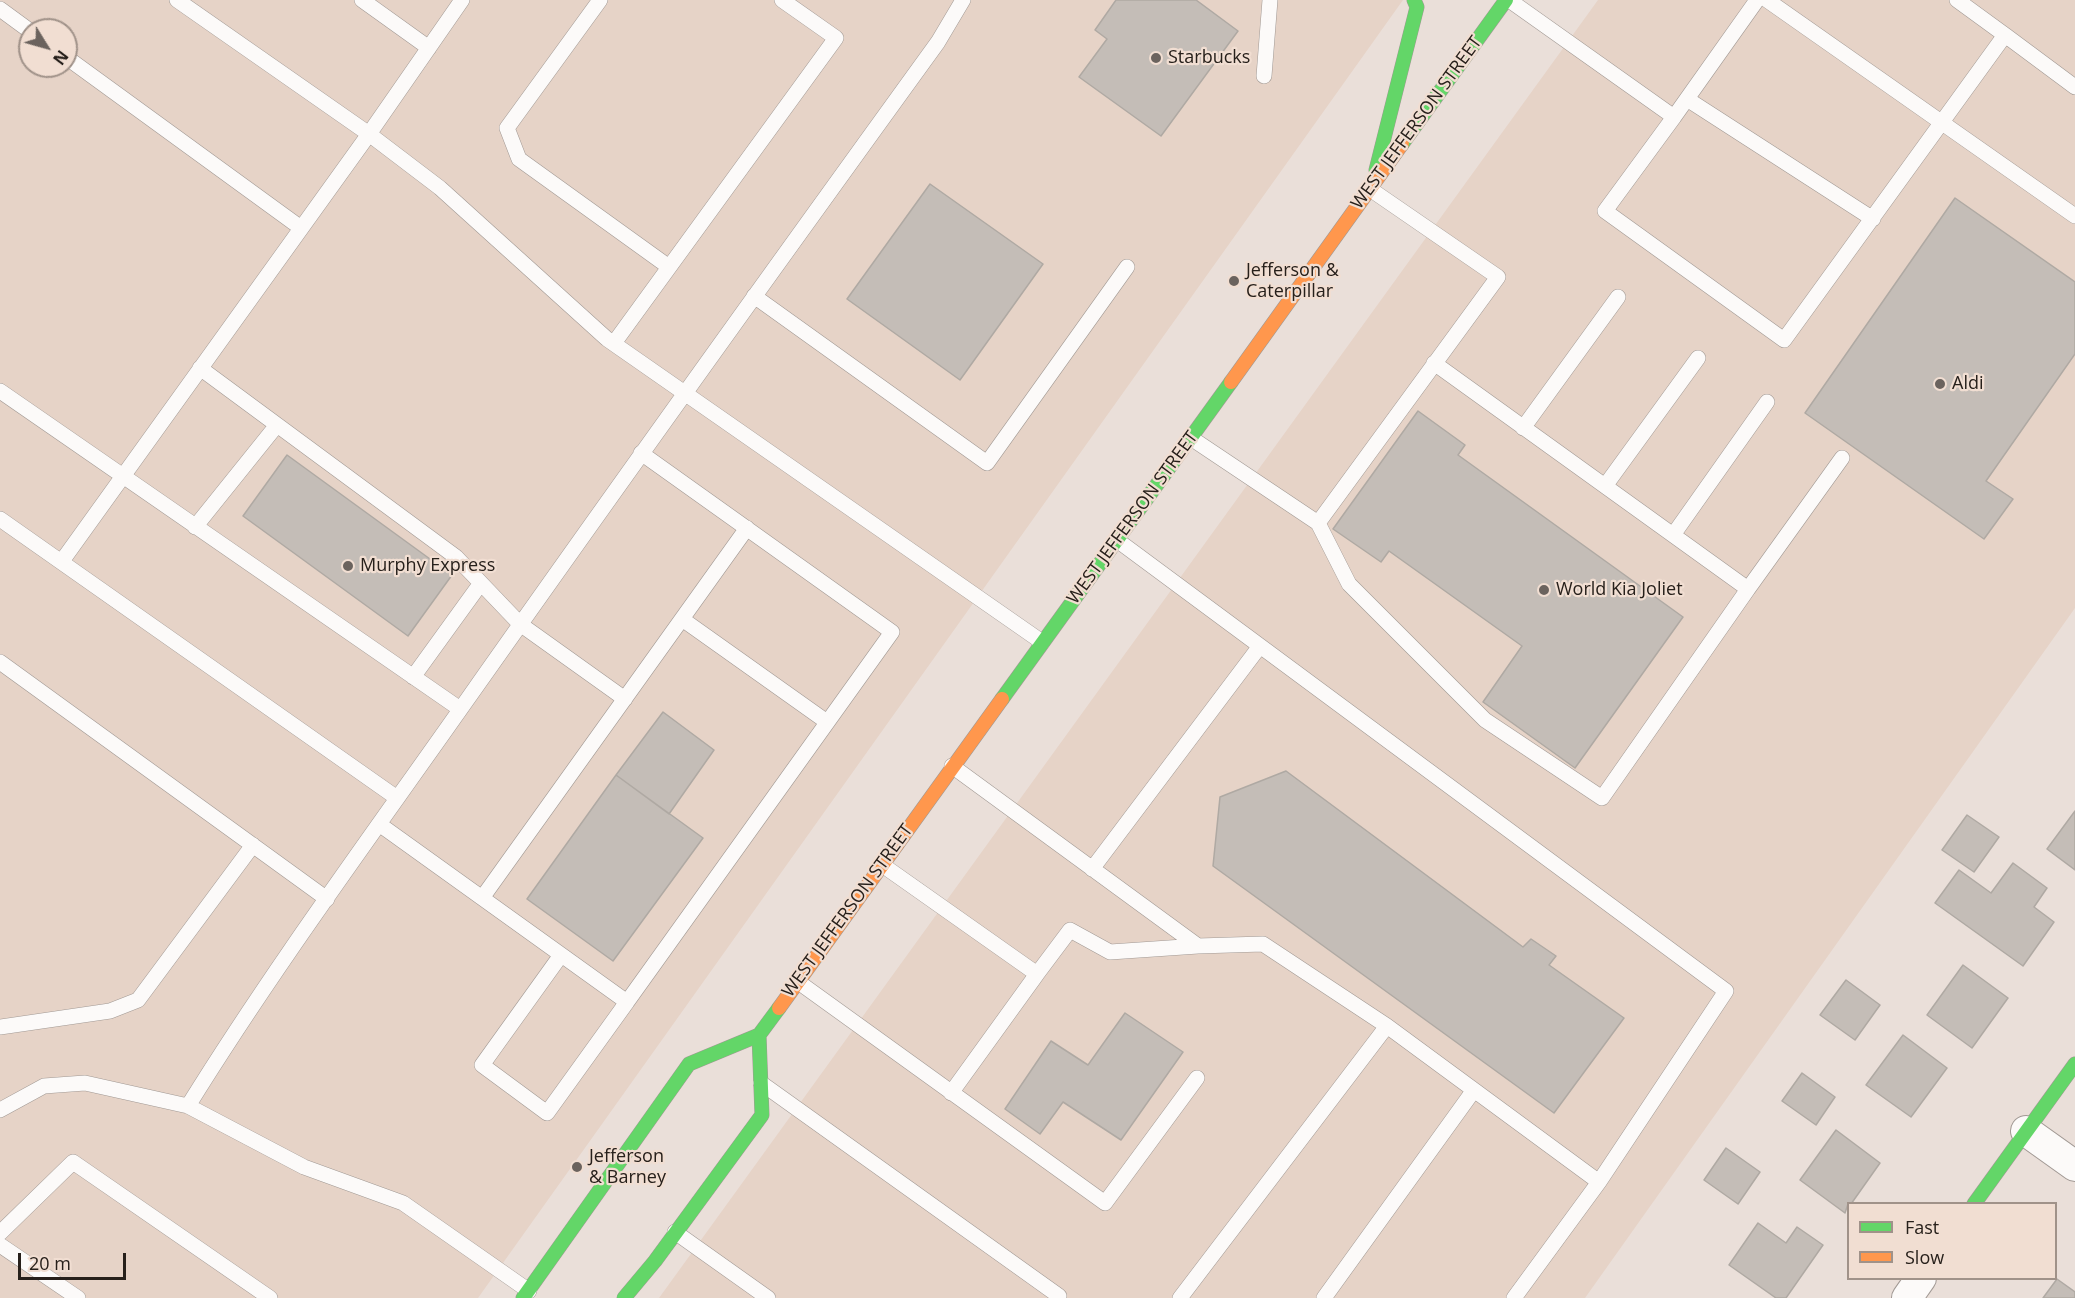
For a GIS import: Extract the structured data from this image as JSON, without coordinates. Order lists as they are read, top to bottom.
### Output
{
  "streets": {
    "main road": ["WEST JEFFERSON STREET"]
  },
  "places": [
    "Starbucks",
    "Jefferson & Caterpillar",
    "Aldi",
    "Murphy Express",
    "World Kia Joliet",
    "Jefferson & Barney"
  ],
  "legend": ["Fast", "Slow"],
  "scale_bar": "20 m",
  "north": "bottom right"
}
